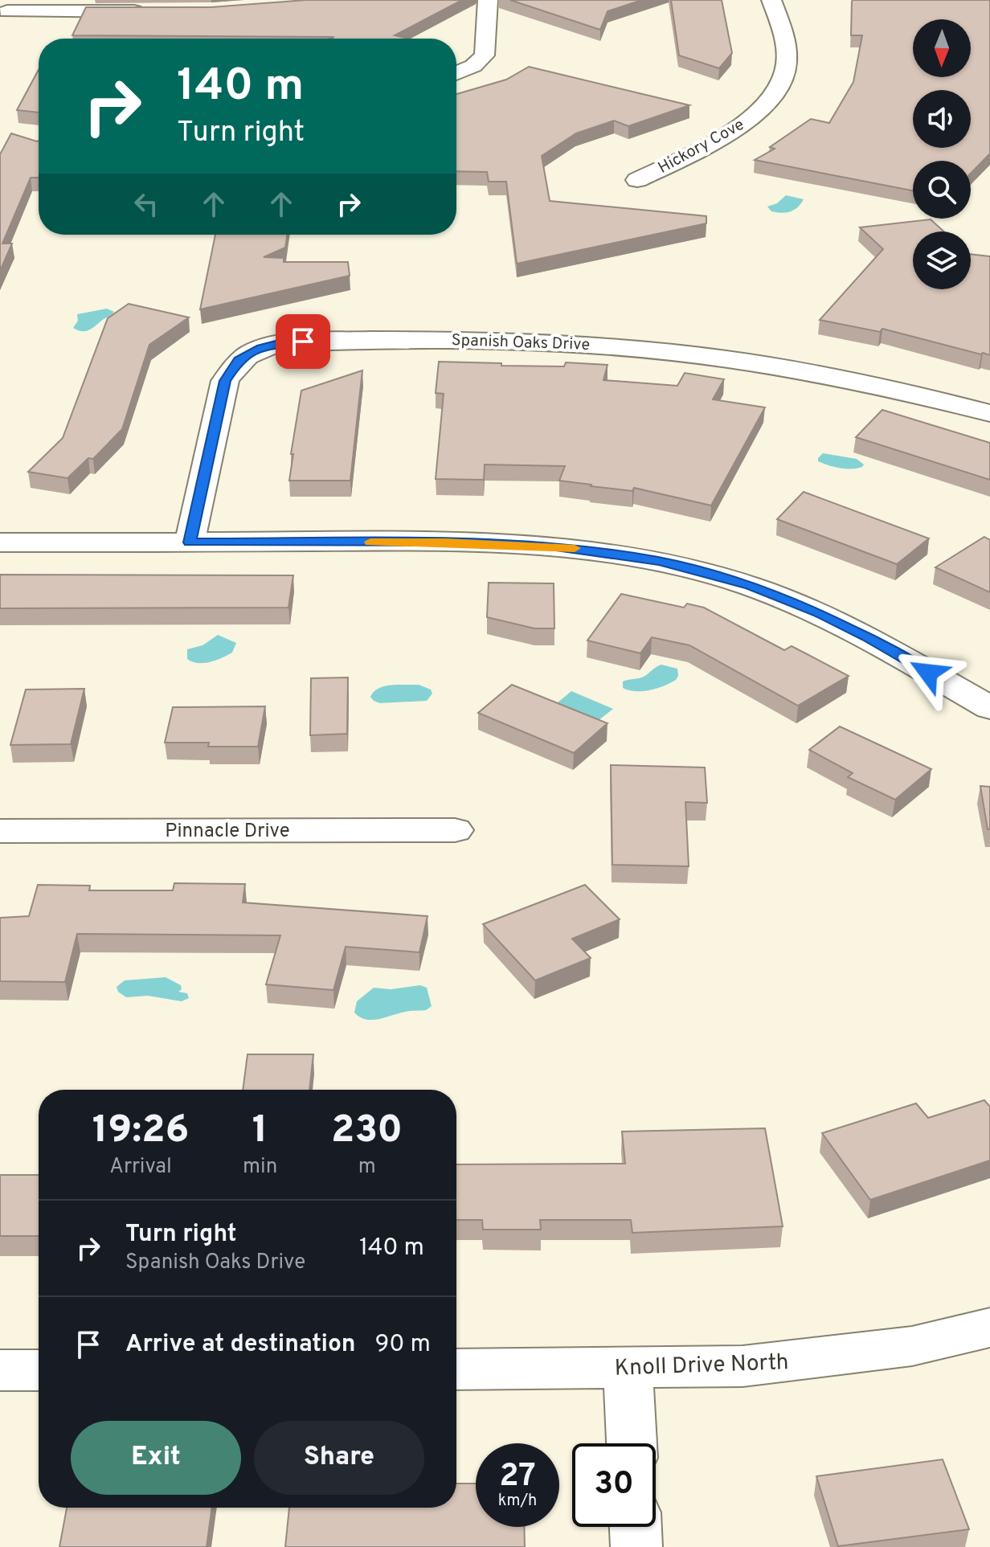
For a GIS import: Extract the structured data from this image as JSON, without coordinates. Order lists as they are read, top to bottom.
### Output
{
  "streets": {
    "street": [
      "Hickory Cove",
      "Spanish Oaks Drive",
      "Pinnacle Drive",
      "Knoll Drive North"
    ]
  },
  "north": "bottom",
  "page": {
    "turn": ["140 m", "Turn right"],
    "eta": [
      "19:26",
      "Arrival",
      "1",
      "min",
      "230",
      "m"
    ],
    "list": [
      {
        "name": "Turn right",
        "note": "Spanish Oaks Drive",
        "value": "140 m"
      },
      {
        "name": "Arrive at destination",
        "value": "90 m"
      }
    ],
    "buttons": ["Exit", "Share"],
    "speed": "27 km/h",
    "limit": "30"
  }
}
